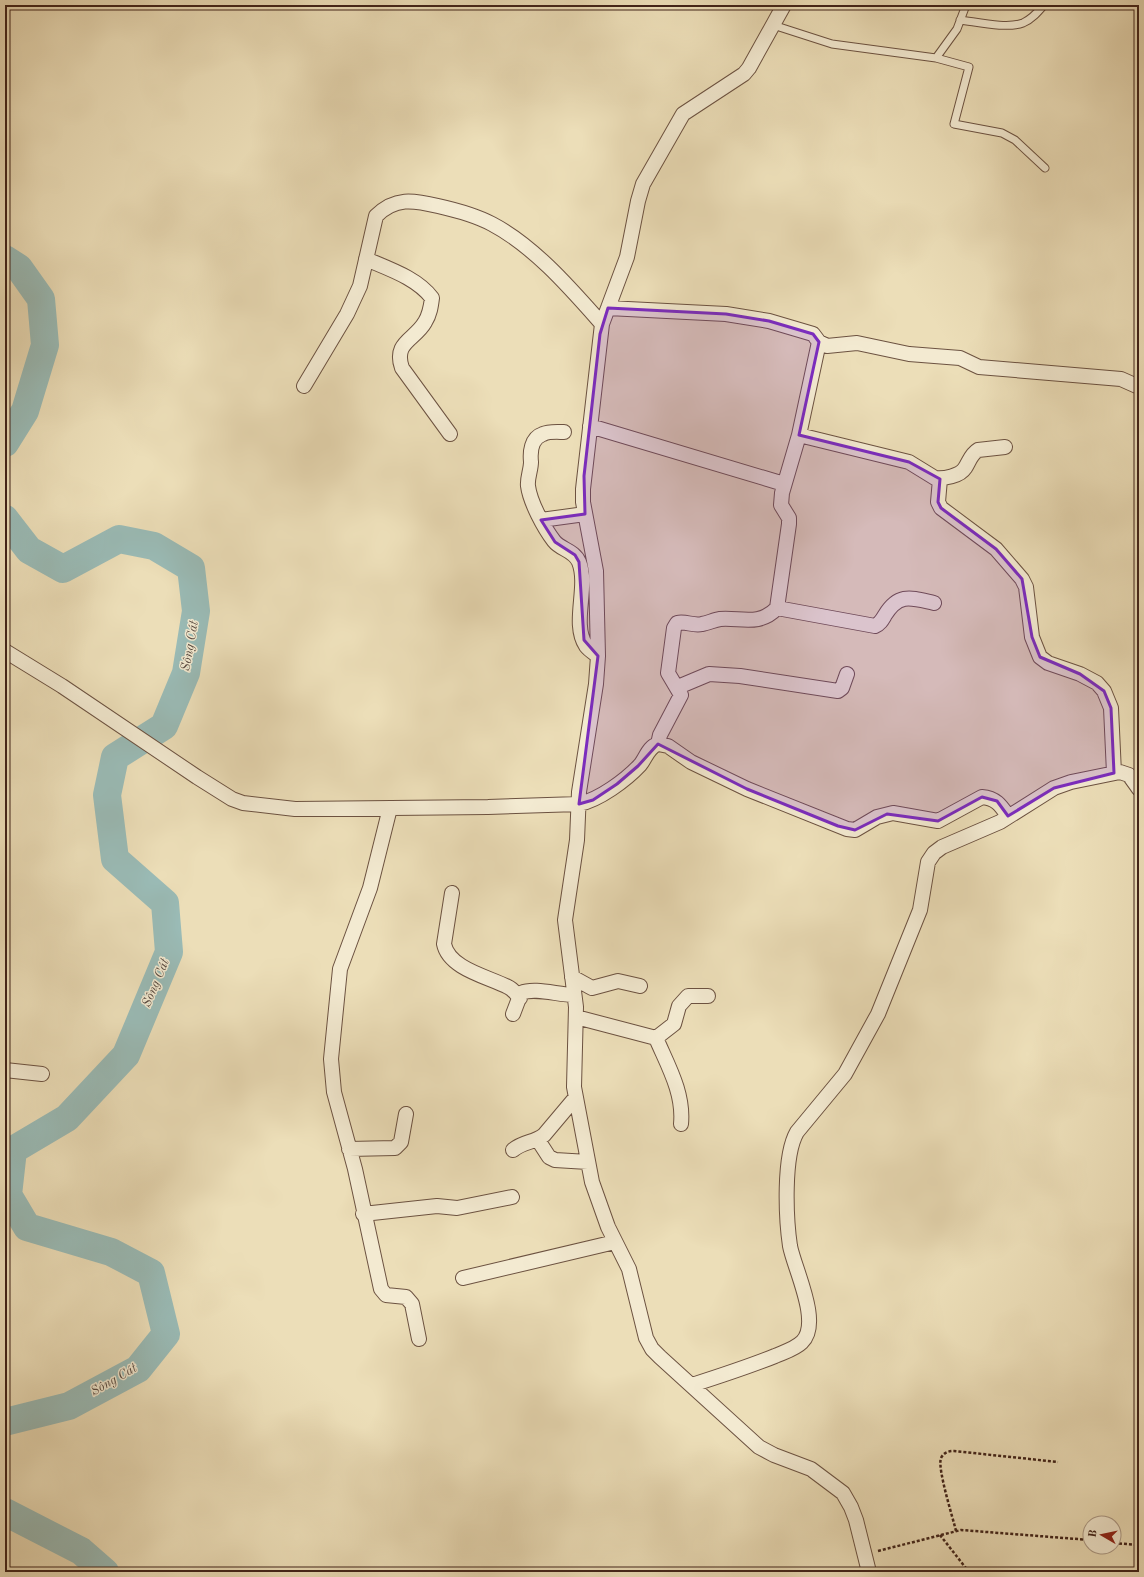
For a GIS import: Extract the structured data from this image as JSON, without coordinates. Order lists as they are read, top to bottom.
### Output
{
  "water": ["Sông Cát"],
  "north": "left"
}
